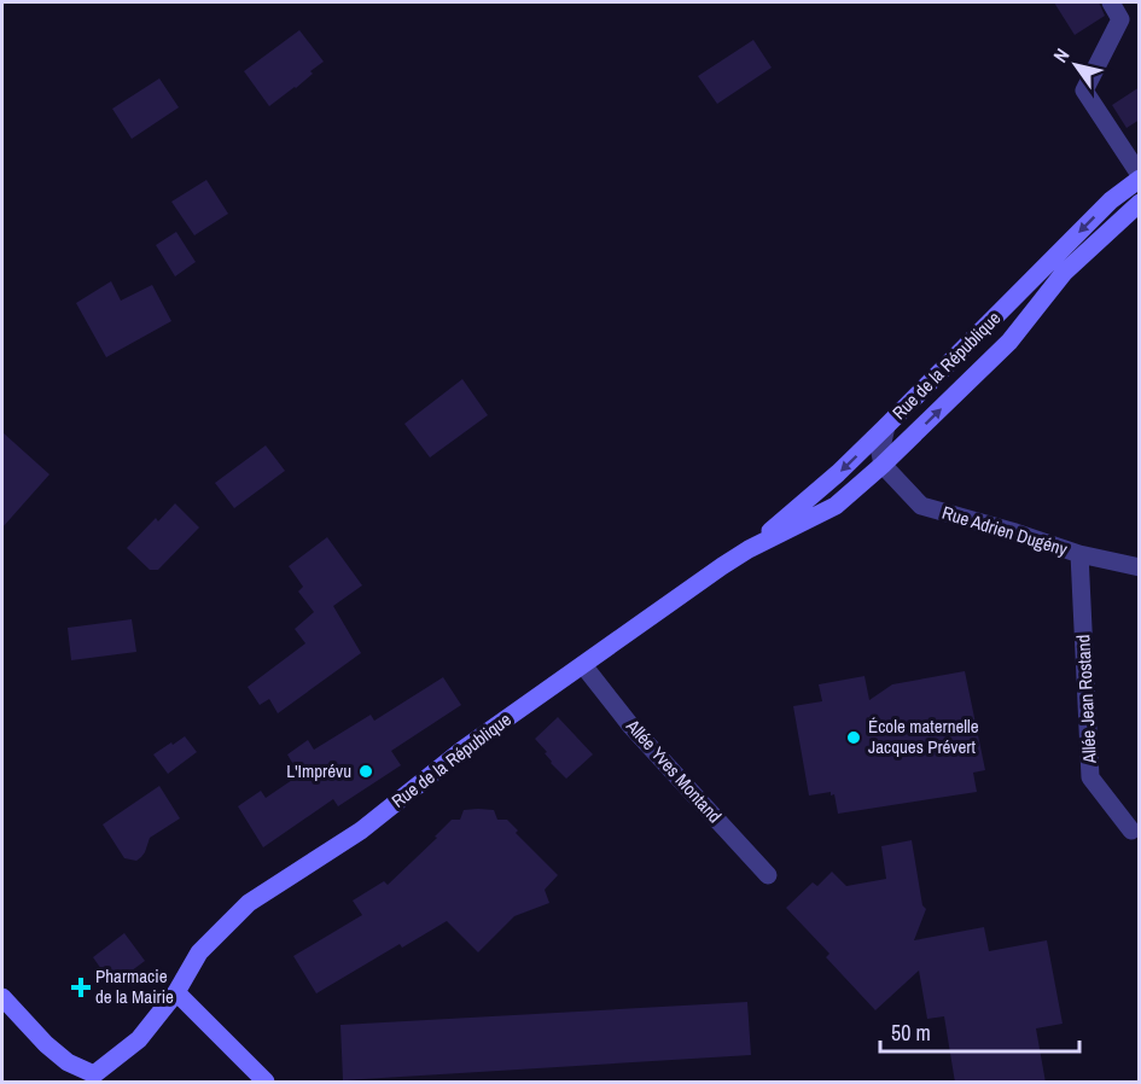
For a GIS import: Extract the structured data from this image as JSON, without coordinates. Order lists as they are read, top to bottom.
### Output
{
  "streets": {
    "main road": ["Rue de la République"],
    "street": ["Rue Adrien Dugény", "Allée Jean Rostand", "Allée Yves Montand"]
  },
  "crossings": [
    ["Rue de la République", "Rue Adrien Dugény"],
    ["Rue de la République", "Allée Yves Montand"],
    ["Rue Adrien Dugény", "Allée Jean Rostand"]
  ],
  "places": {
    "other": ["École maternelle Jacques Prévert", "L'Imprévu"],
    "health": ["Pharmacie de la Mairie"]
  },
  "scale_bar": "50 m",
  "north": "top left"
}
